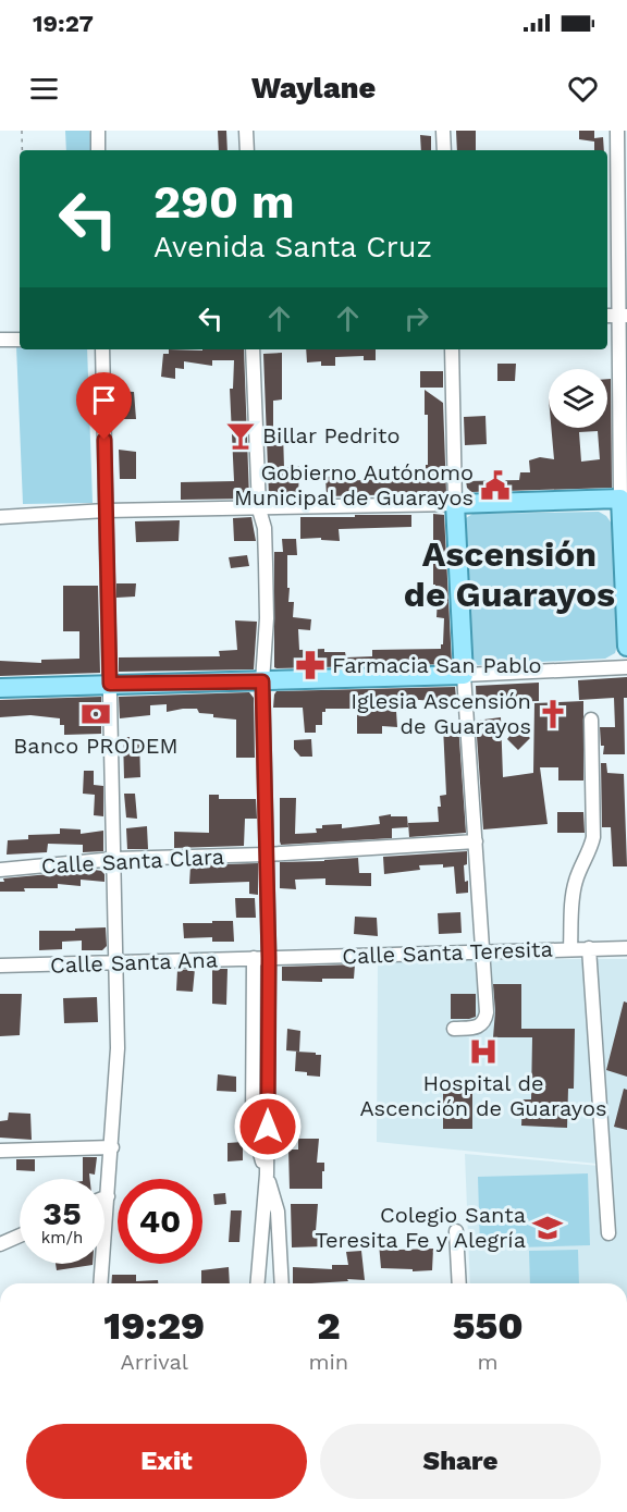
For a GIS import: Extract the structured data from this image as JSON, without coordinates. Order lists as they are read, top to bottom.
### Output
{
  "streets": {
    "street": ["Calle Santa Clara", "Calle Santa Teresita", "Calle Santa Ana"]
  },
  "crossings": [
    ["Calle Santa Teresita", "Calle Santa Ana"]
  ],
  "districts": ["Ascensión de Guarayos"],
  "places": {
    "bar": ["Billar Pedrito"],
    "public building": ["Gobierno Autónomo Municipal de Guarayos"],
    "pharmacy": ["Farmacia San Pablo"],
    "bank": ["Banco PRODEM"],
    "church": ["Iglesia Ascensión de Guarayos"],
    "hospital": ["Hospital de Ascención de Guarayos"],
    "school or university": ["Colegio Santa Teresita Fe y Alegría"]
  },
  "page": {
    "status": "19:27",
    "header": "Waylane",
    "turn": ["290 m", "Avenida Santa Cruz"],
    "speed": "35 km/h",
    "limit": "40",
    "eta": [
      "19:29",
      "Arrival",
      "2",
      "min",
      "550",
      "m"
    ],
    "buttons": ["Exit", "Share"]
  }
}
